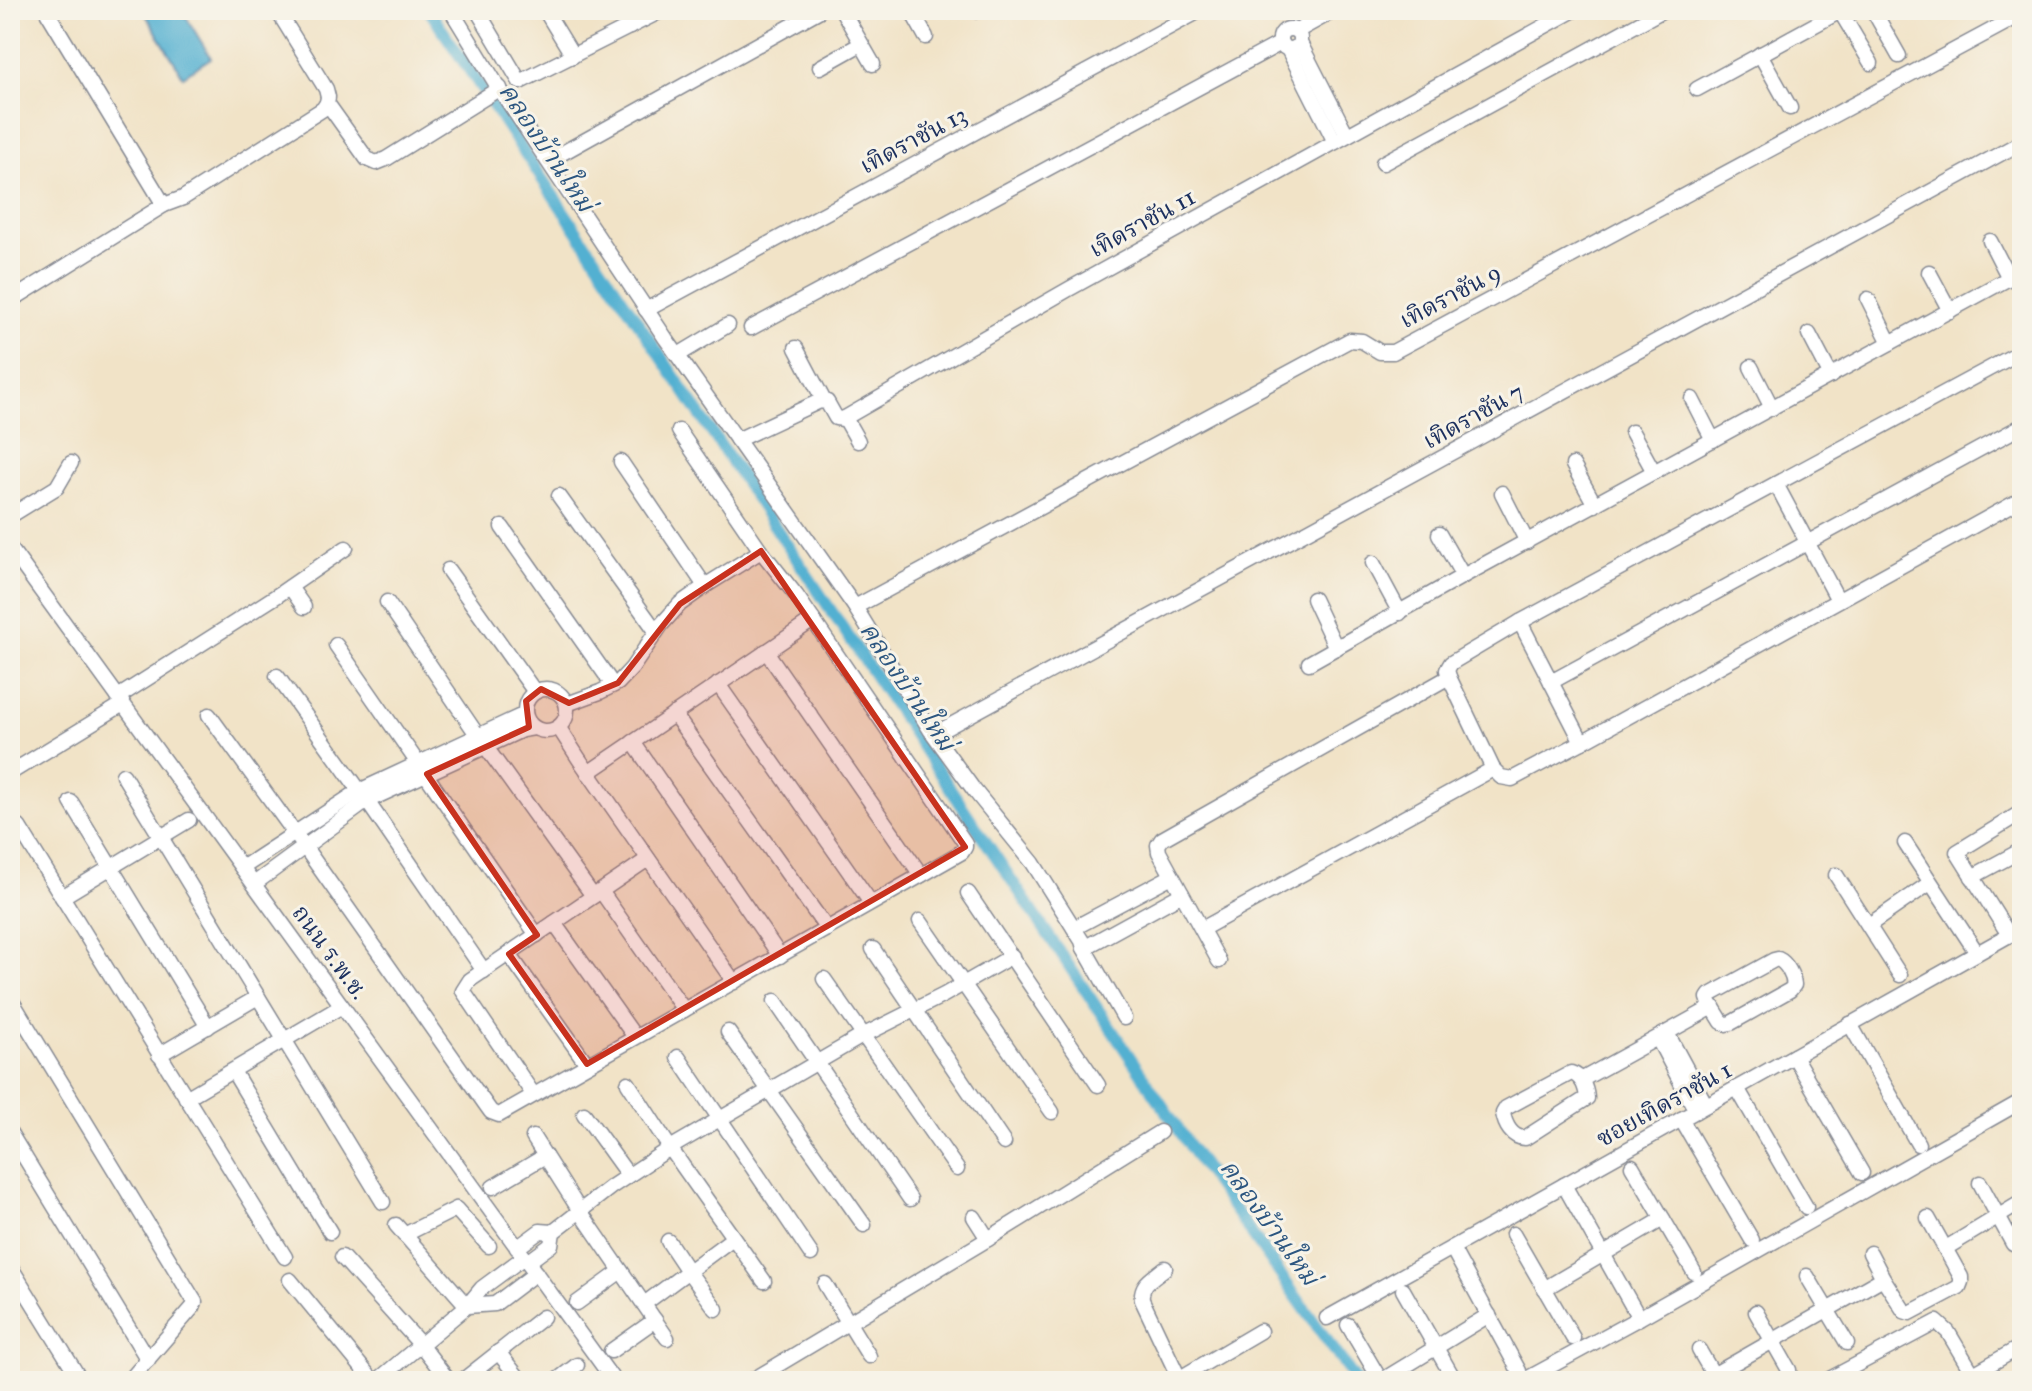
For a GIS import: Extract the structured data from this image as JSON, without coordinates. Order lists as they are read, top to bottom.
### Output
{
  "streets": {
    "street": [
      "เทิดราชัน 13",
      "เทิดราชัน 11",
      "เทิดราชัน 9",
      "เทิดราชัน 7",
      "ถนน ร.พ.ช.",
      "ซอยเทิดราชัน 1"
    ]
  },
  "water": ["คลองบ้านใหม่"]
}
